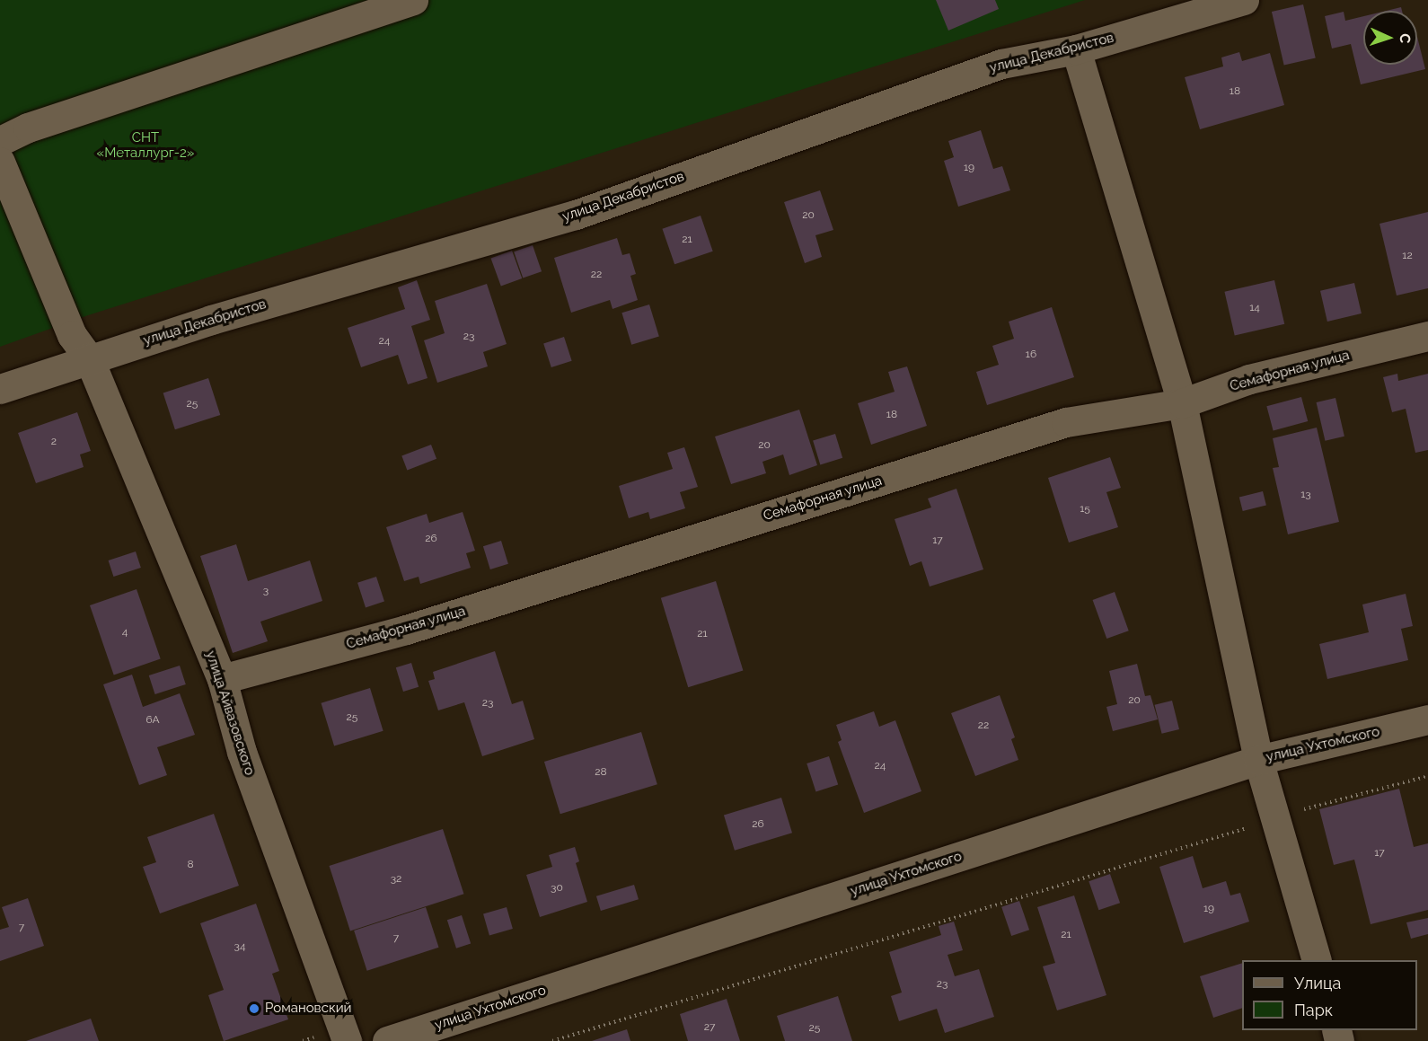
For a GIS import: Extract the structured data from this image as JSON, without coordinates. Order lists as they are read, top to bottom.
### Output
{
  "streets": {
    "street": [
      "улица Декабристов",
      "Семафорная улица",
      "улица Айвазовского",
      "улица Ухтомского"
    ]
  },
  "crossings": [
    ["улица Декабристов", "улица Айвазовского"],
    ["Семафорная улица", "улица Айвазовского"]
  ],
  "parks": ["СНТ «Металлург-2»"],
  "places": ["Романовский"],
  "house_numbers": [
    "18",
    "19",
    "20",
    "21",
    "12",
    "22",
    "14",
    "23",
    "24",
    "16",
    "25",
    "18",
    "2",
    "20",
    "13",
    "15",
    "26",
    "17",
    "3",
    "4",
    "21",
    "20",
    "23",
    "25",
    "6А",
    "22",
    "24",
    "28",
    "26",
    "17",
    "8",
    "32",
    "30",
    "19",
    "7",
    "21",
    "7",
    "34",
    "23",
    "27",
    "25"
  ],
  "legend": ["Улица", "Парк"],
  "north": "right"
}
